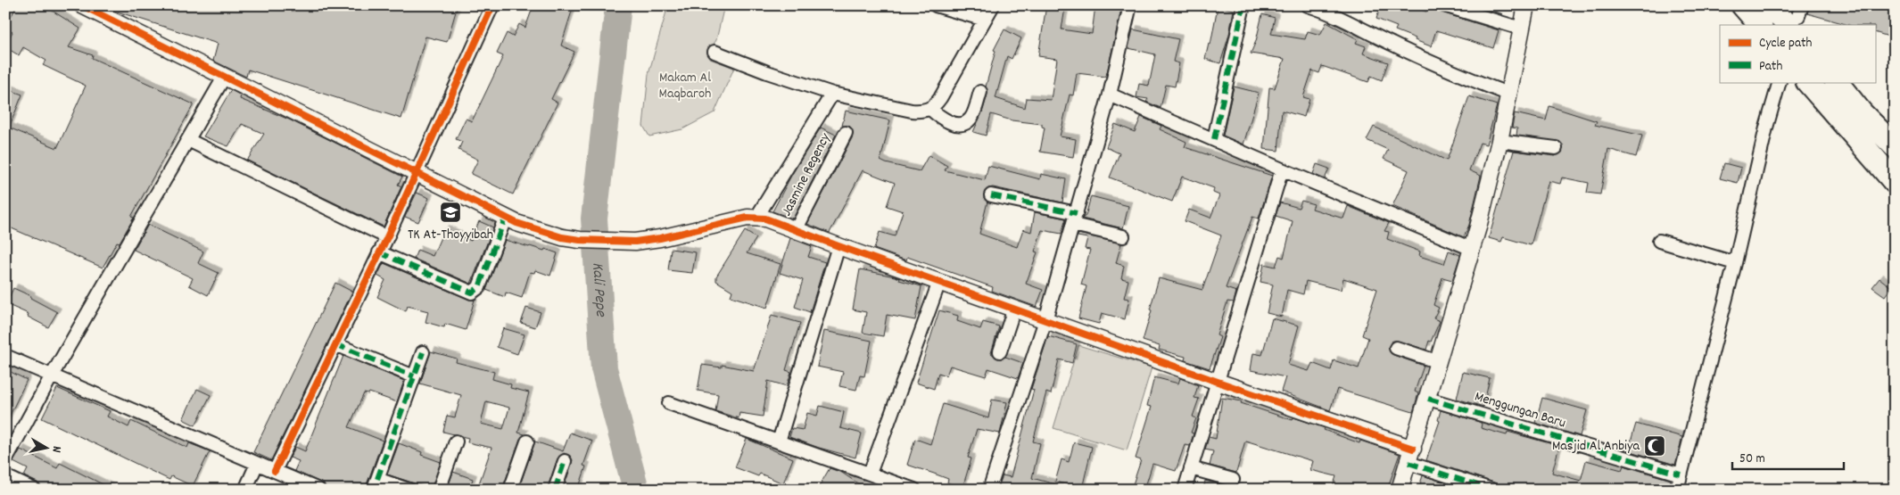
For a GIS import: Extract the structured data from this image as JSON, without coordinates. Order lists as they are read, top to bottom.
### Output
{
  "streets": {
    "street": ["Jasmine Regency", "Menggungan Baru"]
  },
  "water": ["Kali Pepe"],
  "parks": ["Makam Al Maqbaroh"],
  "places": {
    "school or university": ["TK At-Thoyyibah"],
    "mosque": ["Masjid Al Anbiya"]
  },
  "legend": ["Cycle path", "Path"],
  "scale_bar": "50 m",
  "north": "right"
}
